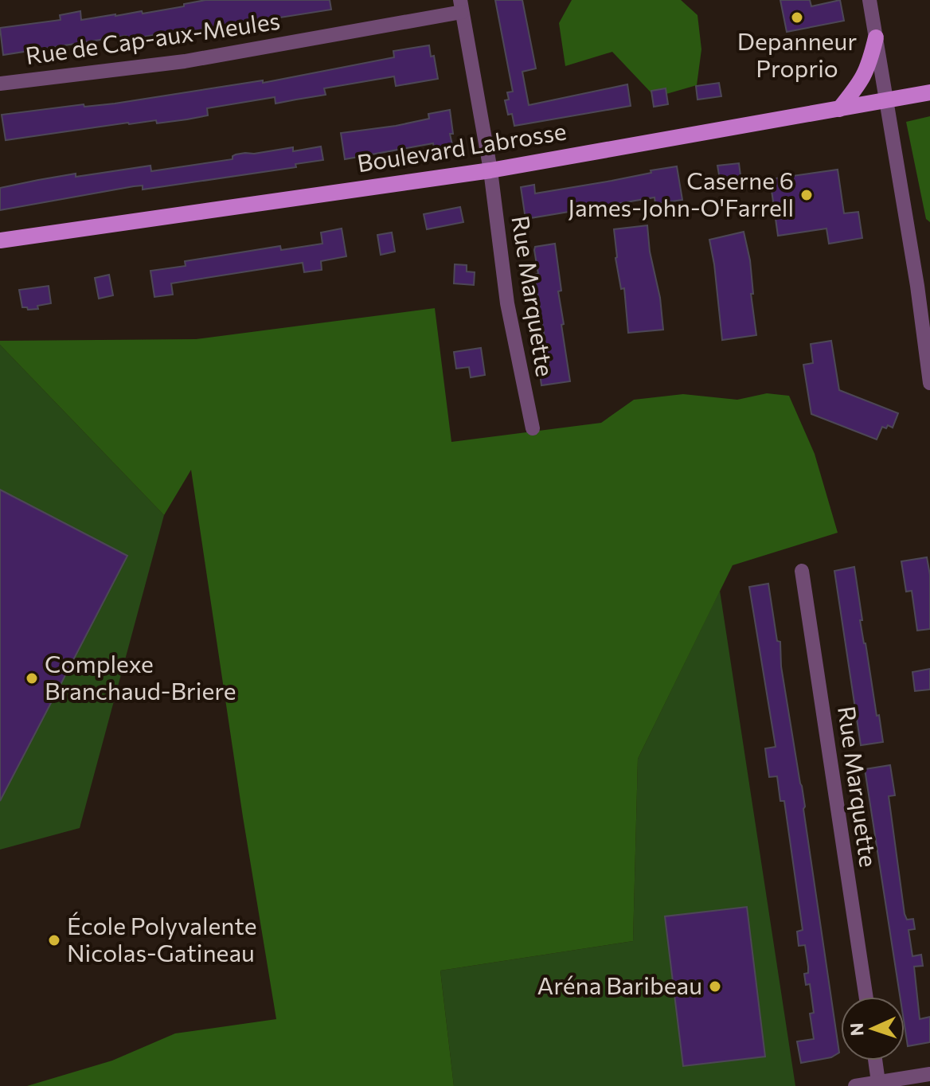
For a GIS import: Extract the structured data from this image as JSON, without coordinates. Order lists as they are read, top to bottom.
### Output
{
  "streets": {
    "main road": ["Boulevard Labrosse"],
    "street": ["Rue de Cap-aux-Meules", "Rue Marquette"]
  },
  "crossings": [
    ["Rue de Cap-aux-Meules", "Rue Marquette"],
    ["Boulevard Labrosse", "Rue Marquette"]
  ],
  "places": [
    "Depanneur Proprio",
    "Caserne 6 James-John-O'Farrell",
    "Complexe Branchaud-Briere",
    "École Polyvalente Nicolas-Gatineau",
    "Aréna Baribeau"
  ],
  "north": "left"
}
